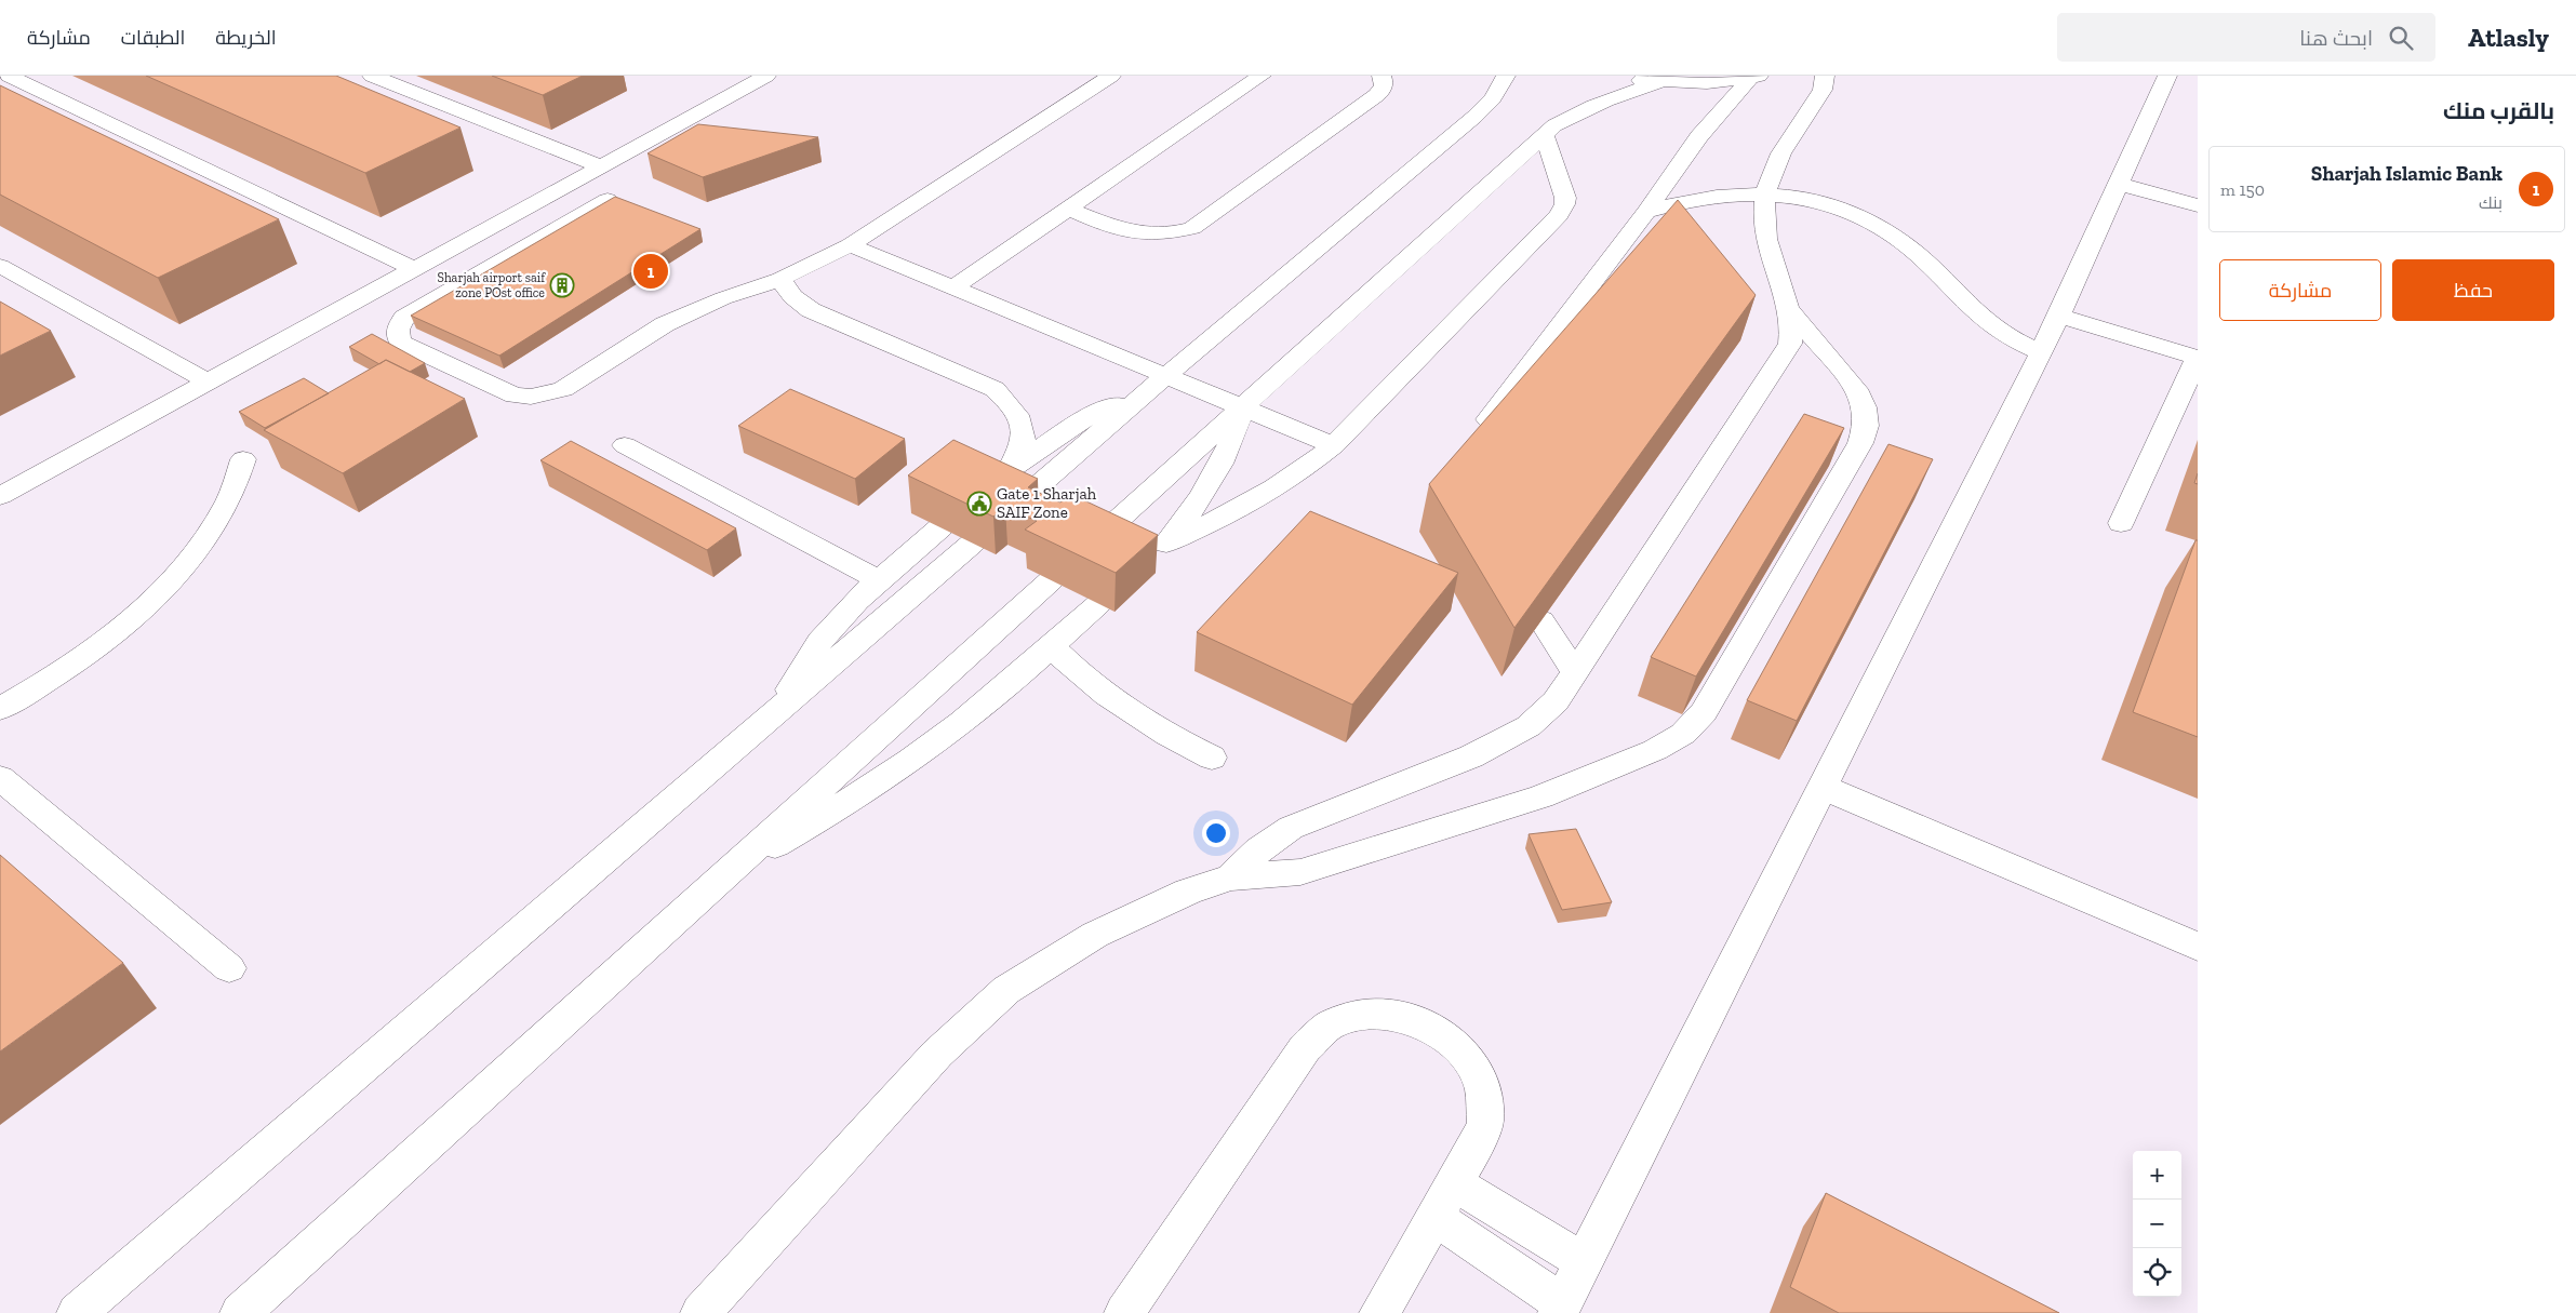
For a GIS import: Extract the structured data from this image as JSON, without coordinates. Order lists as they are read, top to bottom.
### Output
{
  "places": {
    "building": ["Sharjah airport saif zone POst office"],
    "public building": ["Gate 1 Sharjah SAIF Zone"]
  },
  "page": {
    "header": "Atlasly",
    "search": "ابحث هنا",
    "nav": ["الخريطة", "الطبقات", "مشاركة"],
    "heading": "بالقرب منك",
    "list": [
      {
        "mark": "1",
        "name": "Sharjah Islamic Bank",
        "note": "بنك",
        "value": "150 m"
      }
    ],
    "buttons": ["حفظ", "مشاركة"],
    "pins": "1",
    "map_buttons": ["+", "−"]
  }
}
